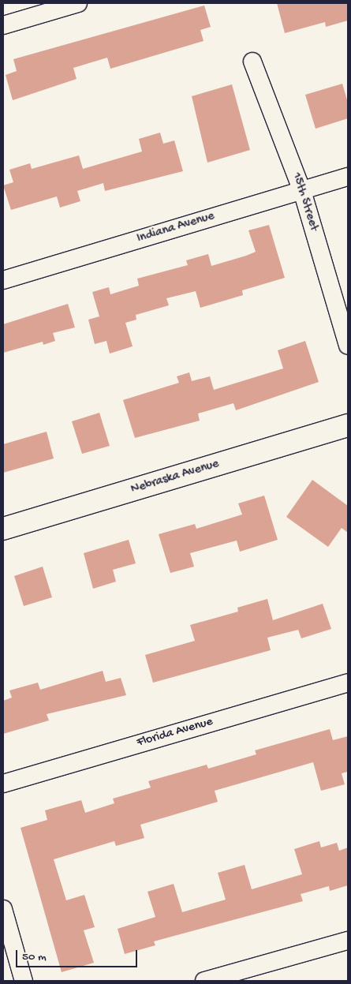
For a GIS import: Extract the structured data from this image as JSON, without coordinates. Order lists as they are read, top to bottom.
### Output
{
  "streets": {
    "main road": ["Nebraska Avenue"],
    "street": ["15th Street", "Indiana Avenue", "Florida Avenue"]
  },
  "crossings": [
    ["15th Street", "Indiana Avenue"]
  ],
  "scale_bar": "50 m"
}
